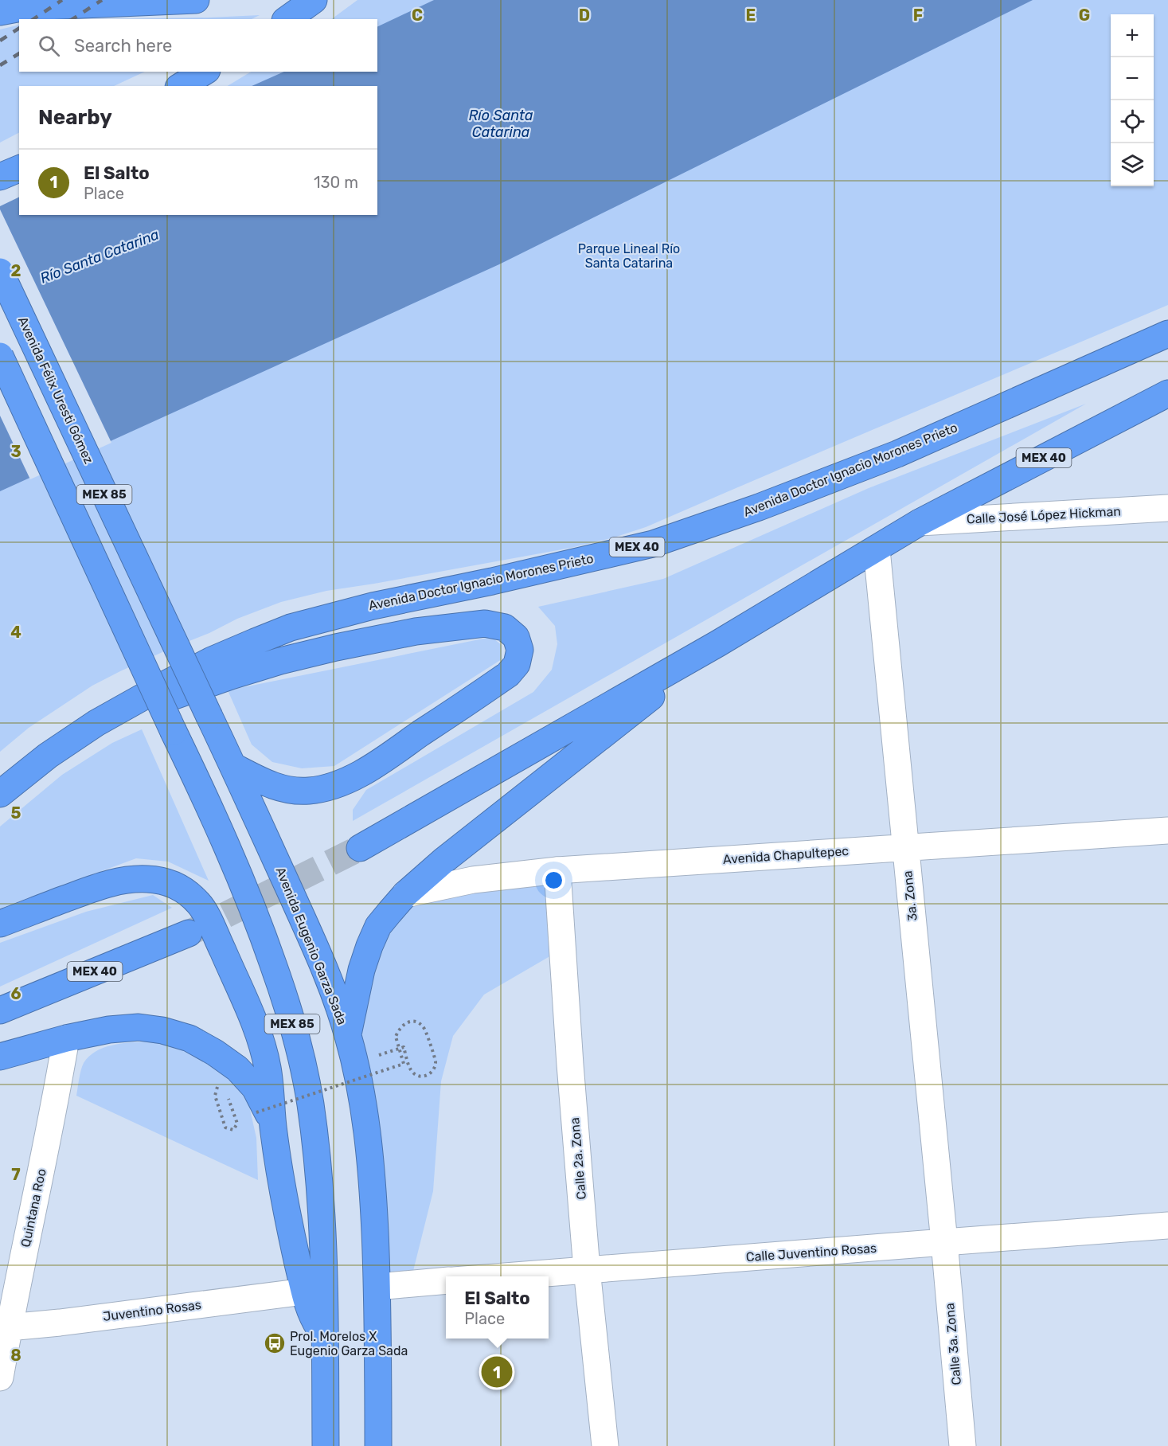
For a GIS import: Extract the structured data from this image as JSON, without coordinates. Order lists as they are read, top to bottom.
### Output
{
  "streets": {
    "highway": [
      "Avenida Félix Uresti Gómez",
      "MEX 40",
      "Avenida Doctor Ignacio Morones Prieto",
      "MEX 85",
      "Avenida Eugenio Garza Sada"
    ],
    "main road": [
      "Calle José López Hickman",
      "Avenida Chapultepec",
      "3a. Zona",
      "Calle 2a. Zona",
      "Quintana Roo",
      "Calle Juventino Rosas",
      "Juventino Rosas",
      "Calle 3a. Zona"
    ]
  },
  "crossings": [
    ["Avenida Félix Uresti Gómez", "Avenida Eugenio Garza Sada"],
    ["MEX 40", "Calle José López Hickman"],
    ["MEX 40", "3a. Zona"],
    ["Avenida Chapultepec", "3a. Zona"],
    ["Avenida Chapultepec", "Calle 2a. Zona"],
    ["3a. Zona", "Calle Juventino Rosas"],
    ["3a. Zona", "Calle 3a. Zona"],
    ["Calle 2a. Zona", "Calle Juventino Rosas"],
    ["Quintana Roo", "Juventino Rosas"],
    ["Calle Juventino Rosas", "Calle 3a. Zona"]
  ],
  "water": ["Río Santa Catarina"],
  "parks": ["Parque Lineal Río Santa Catarina"],
  "places": {
    "bus stop": ["Prol. Morelos X Eugenio Garza Sada"]
  },
  "page": {
    "map_buttons": ["+", "−"],
    "search": "Search here",
    "heading": "Nearby",
    "list": [
      {
        "mark": "1",
        "name": "El Salto",
        "note": "Place",
        "value": "130 m"
      }
    ],
    "popup": ["El Salto", "Place"],
    "pins": "1"
  },
  "grid": {
    "columns": [
      "C",
      "D",
      "E",
      "F",
      "G"
    ],
    "rows": [
      "2",
      "3",
      "4",
      "5",
      "6",
      "7",
      "8"
    ]
  }
}
